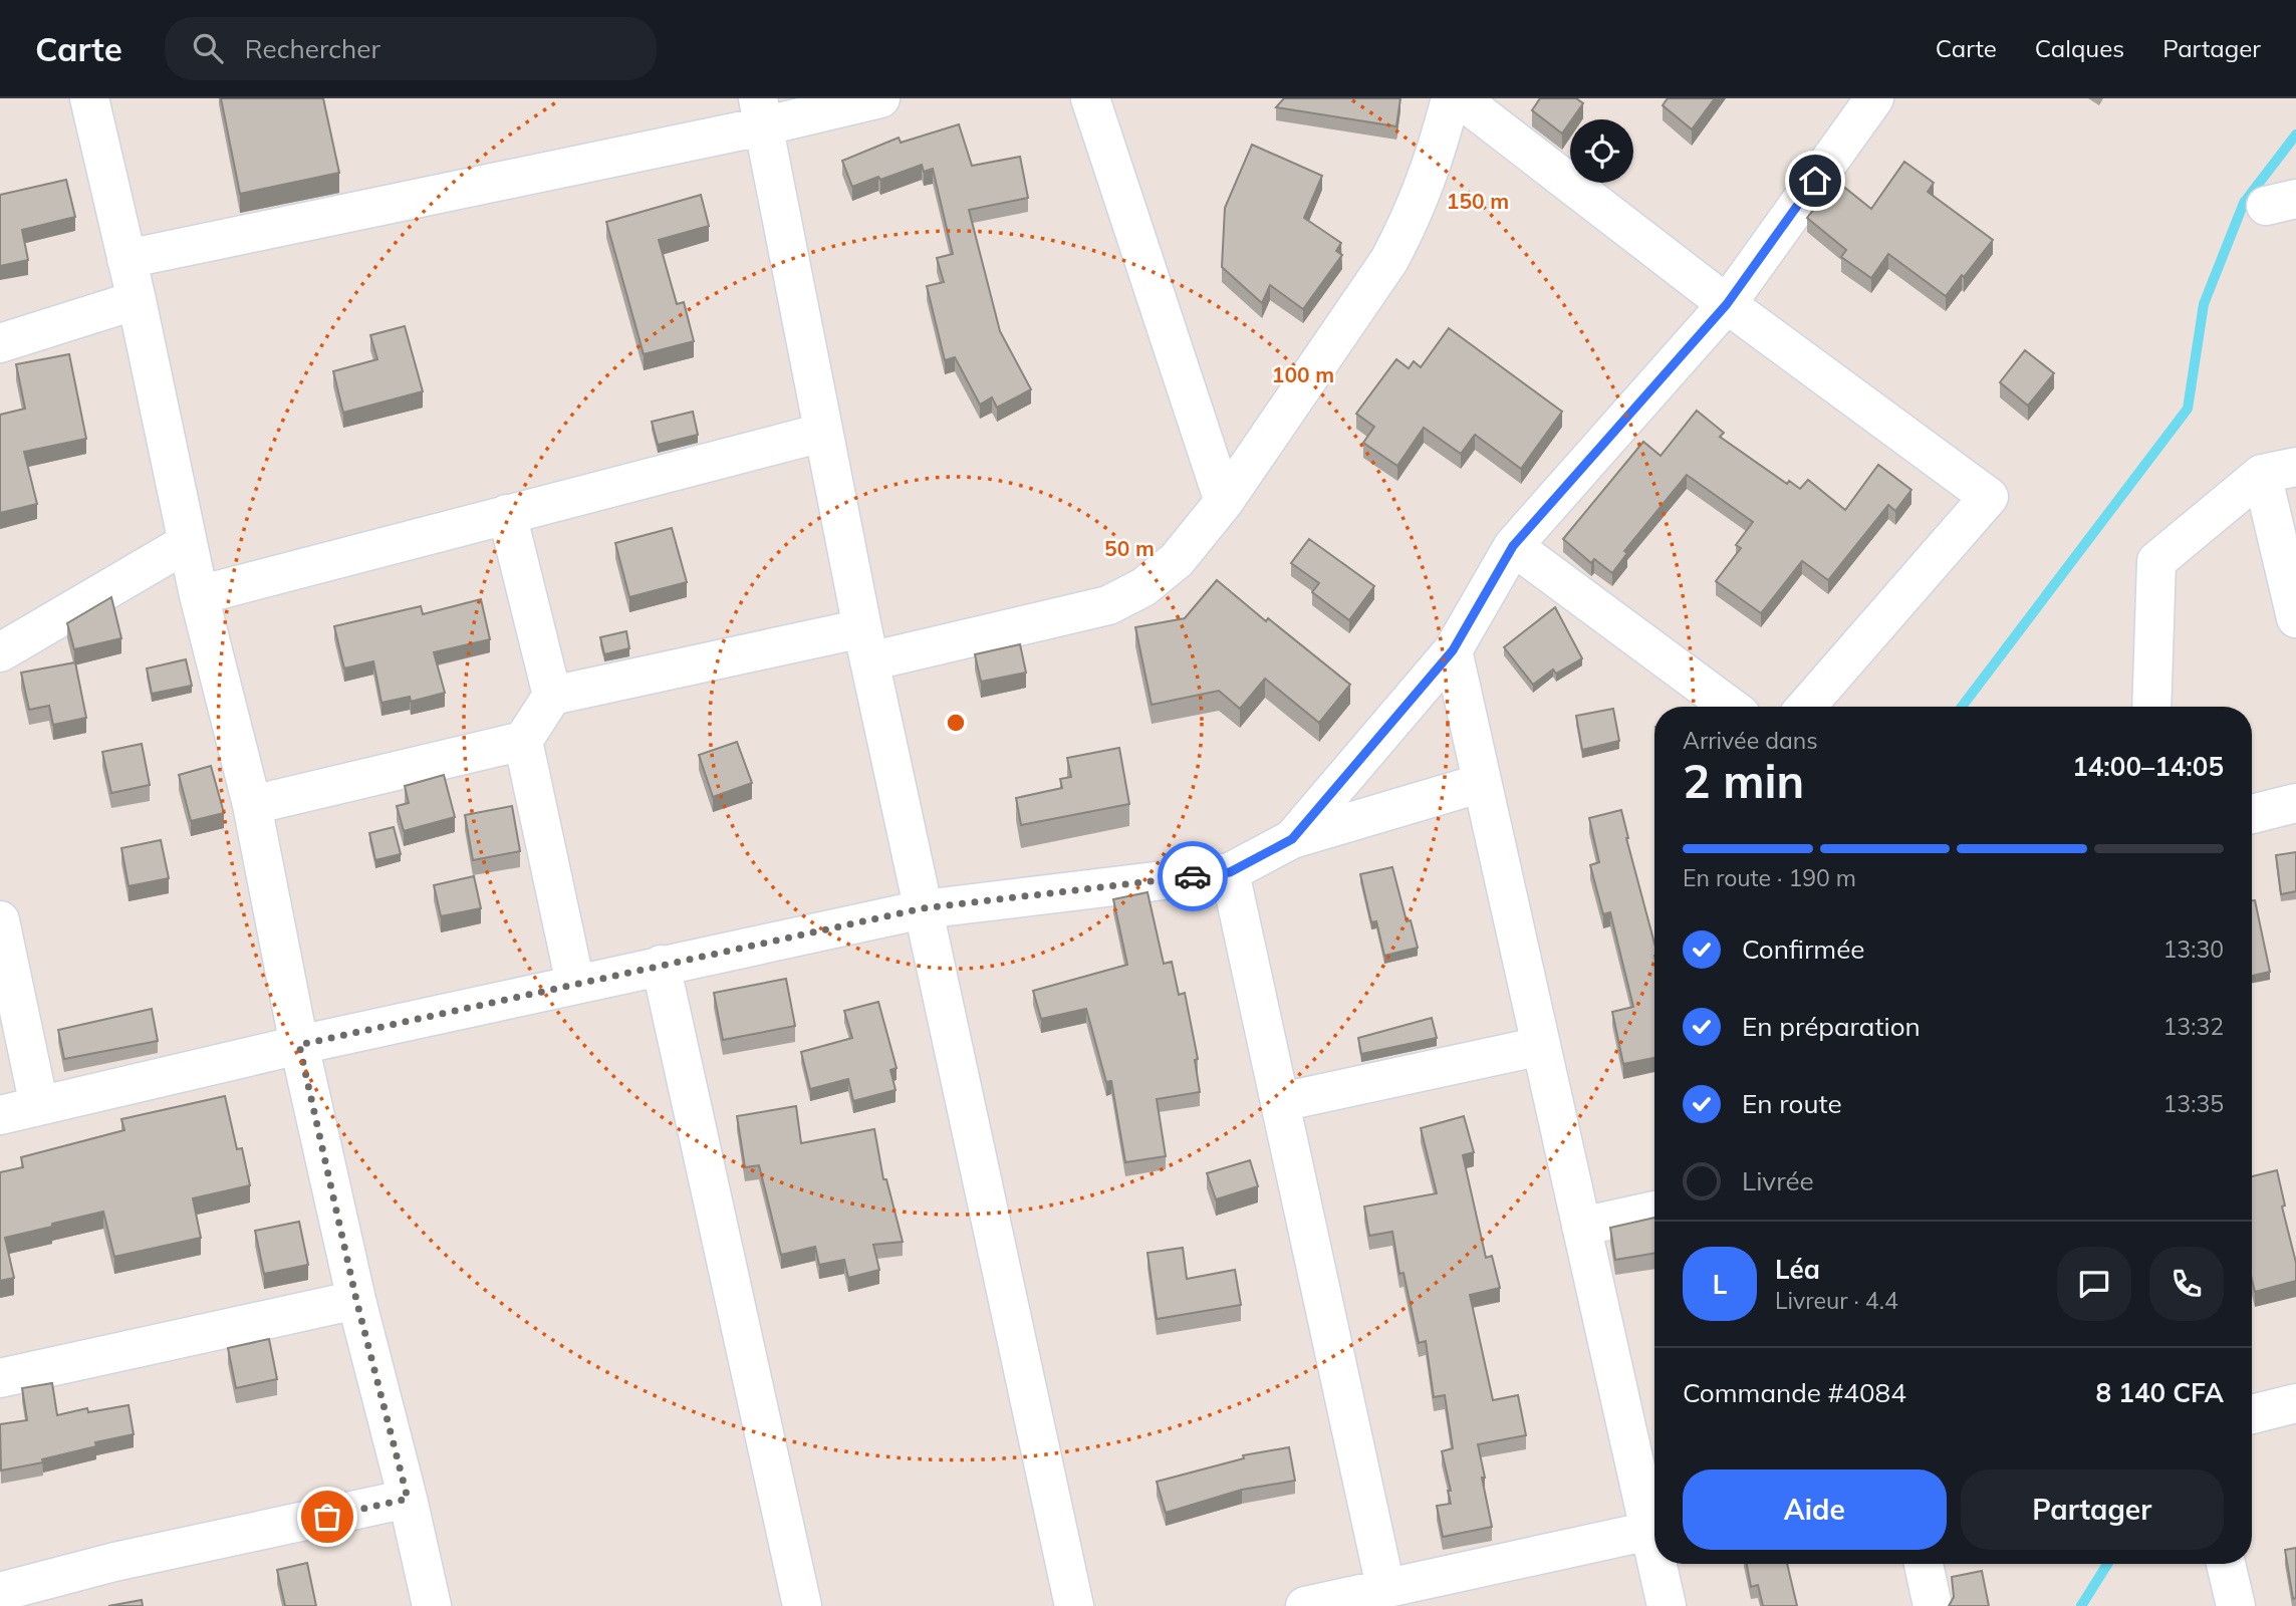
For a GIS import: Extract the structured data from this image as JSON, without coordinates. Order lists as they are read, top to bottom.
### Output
{
  "page": {
    "header": "Carte",
    "search": "Rechercher",
    "nav": ["Carte", "Calques", "Partager"],
    "heading": ["2 min", "Arrivée dans", "14:00–14:05"],
    "panel": [
      "Léa",
      "Livreur · 4.4",
      "Commande #4084",
      "8 140 CFA"
    ],
    "bar": "En route · 190 m",
    "list": [
      ["Confirmée", "13:30"],
      ["En préparation", "13:32"],
      ["En route", "13:35"],
      "Livrée"
    ],
    "round": "L",
    "buttons": ["Aide", "Partager"]
  },
  "rings": ["150 m", "100 m", "50 m"]
}
